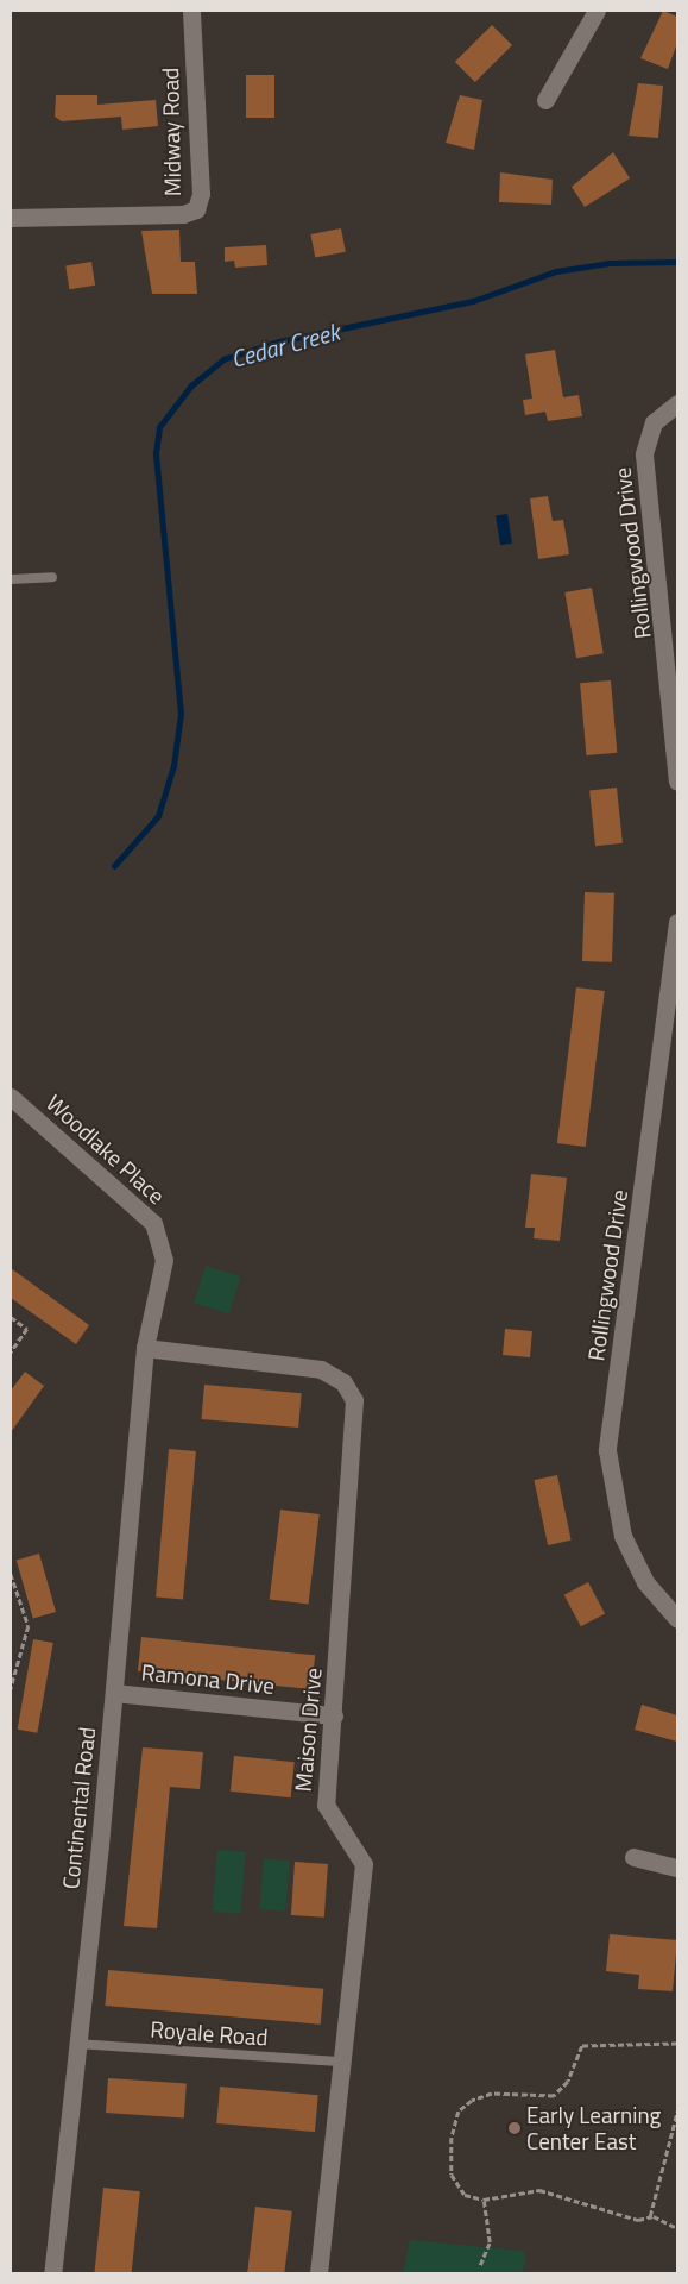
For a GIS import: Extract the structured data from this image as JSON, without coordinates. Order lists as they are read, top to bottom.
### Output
{
  "streets": {
    "street": [
      "Midway Road",
      "Rollingwood Drive",
      "Woodlake Place",
      "Ramona Drive",
      "Maison Drive",
      "Continental Road"
    ],
    "lane": ["Royale Road"]
  },
  "crossings": [
    ["Woodlake Place", "Maison Drive"],
    ["Woodlake Place", "Continental Road"],
    ["Ramona Drive", "Maison Drive"],
    ["Ramona Drive", "Continental Road"],
    ["Maison Drive", "Continental Road"],
    ["Maison Drive", "Royale Road"],
    ["Continental Road", "Royale Road"]
  ],
  "water": ["Cedar Creek"],
  "places": ["Early Learning Center East"]
}
